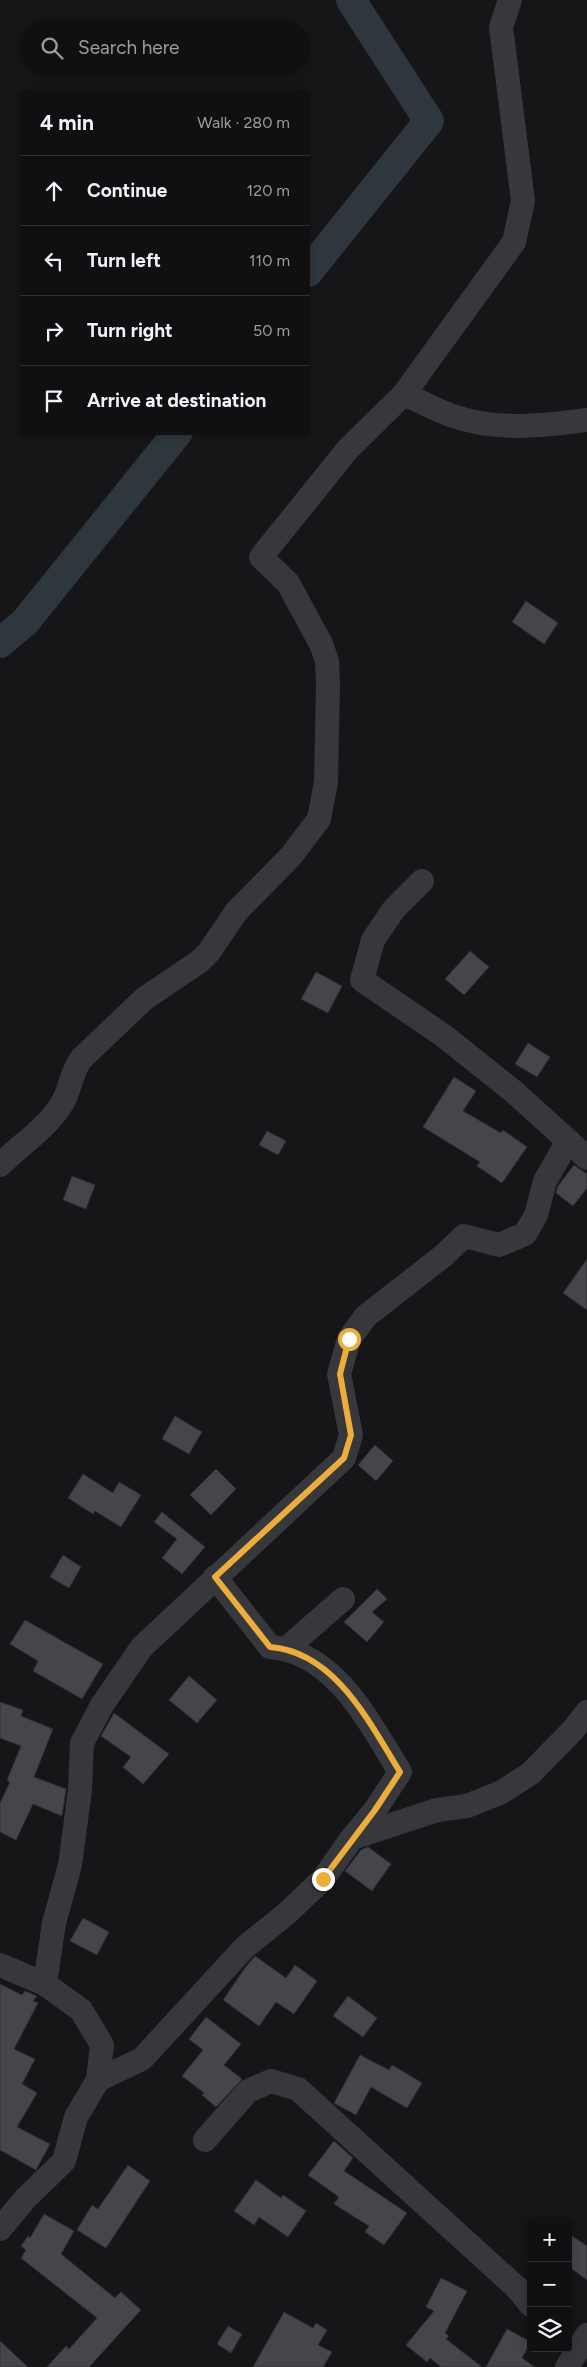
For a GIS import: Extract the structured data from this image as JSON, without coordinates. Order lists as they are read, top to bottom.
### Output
{
  "page": {
    "search": "Search here",
    "heading": ["4 min", "Walk · 280 m"],
    "list": [
      ["Continue", "120 m"],
      ["Turn left", "110 m"],
      ["Turn right", "50 m"],
      "Arrive at destination"
    ],
    "map_buttons": ["+", "−"]
  }
}
